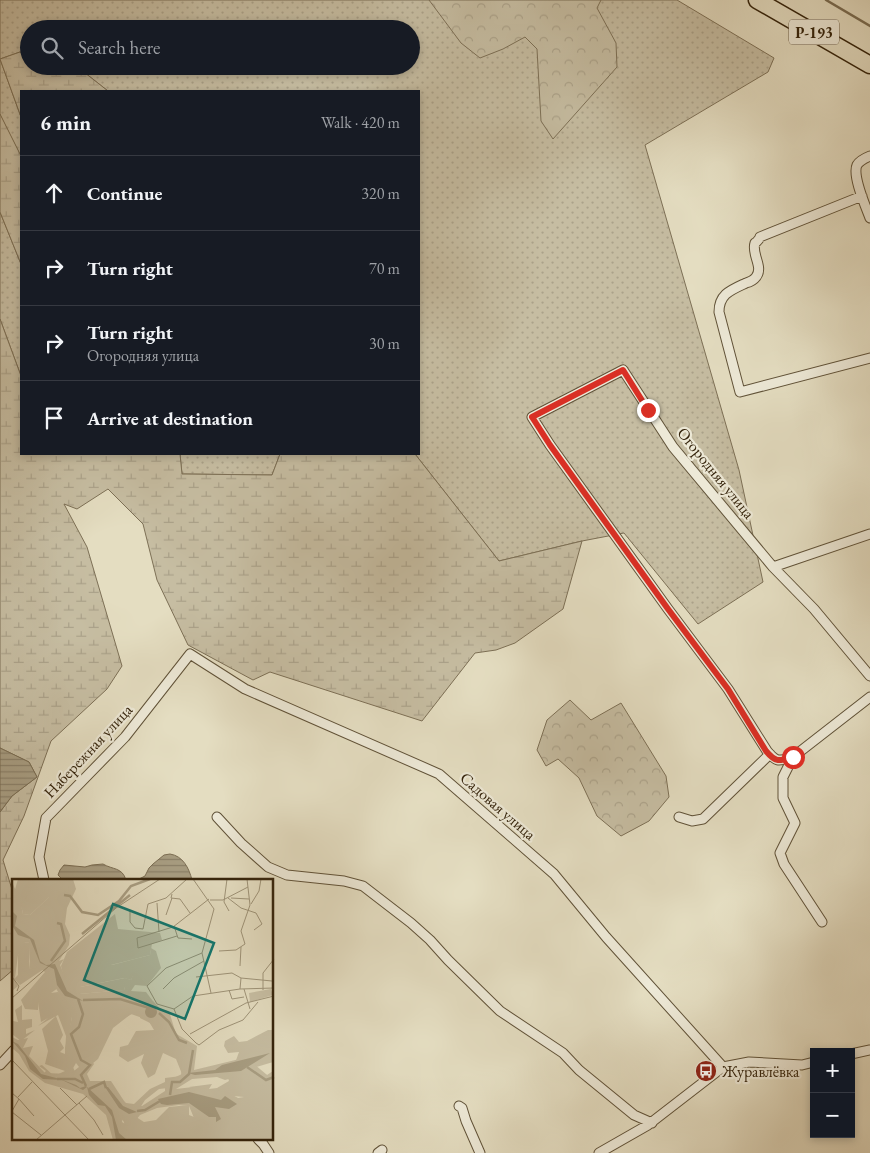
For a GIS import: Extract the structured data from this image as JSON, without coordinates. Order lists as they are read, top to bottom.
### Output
{
  "streets": {
    "highway": ["Р-193"],
    "street": ["Огородняя улица", "Набережная улица", "Садовая улица"]
  },
  "crossings": [
    ["Набережная улица", "Садовая улица"]
  ],
  "places": {
    "bus stop": ["Журавлёвка"]
  },
  "page": {
    "search": "Search here",
    "heading": ["6 min", "Walk · 420 m"],
    "list": [
      ["Continue", "320 m"],
      ["Turn right", "70 m"],
      ["Turn right", "Огородняя улица", "30 m"],
      "Arrive at destination"
    ],
    "map_buttons": ["+", "−"]
  }
}
